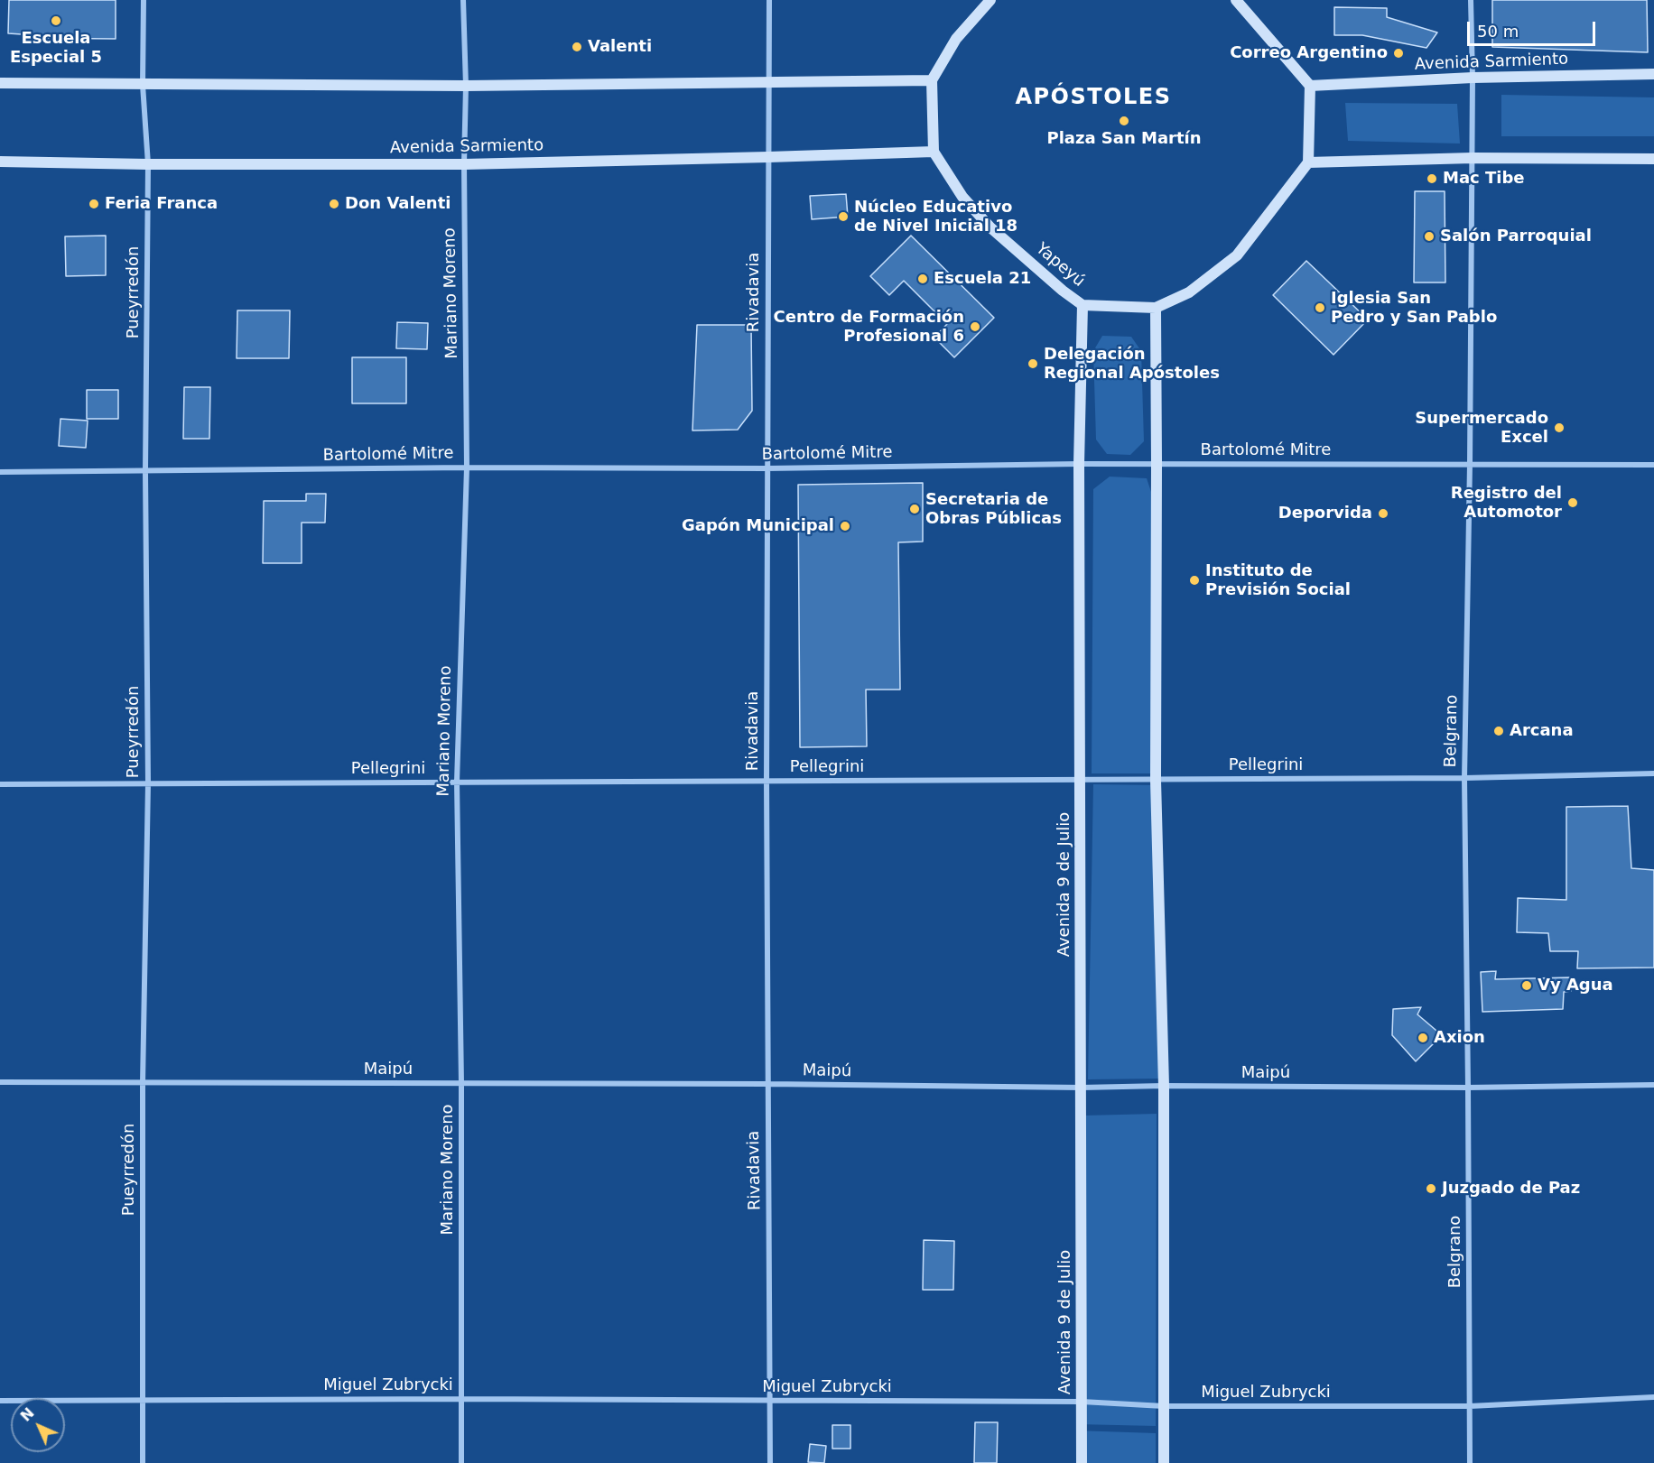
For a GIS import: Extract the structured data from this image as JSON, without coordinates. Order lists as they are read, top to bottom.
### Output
{
  "streets": {
    "main road": ["Avenida Sarmiento", "Yapeyú", "Avenida 9 de Julio"],
    "street": [
      "Pueyrredón",
      "Rivadavia",
      "Mariano Moreno",
      "Bartolomé Mitre",
      "Belgrano",
      "Pellegrini",
      "Maipú",
      "Miguel Zubrycki"
    ]
  },
  "crossings": [
    ["Avenida Sarmiento", "Yapeyú"],
    ["Avenida Sarmiento", "Pueyrredón"],
    ["Avenida Sarmiento", "Rivadavia"],
    ["Avenida Sarmiento", "Mariano Moreno"],
    ["Avenida Sarmiento", "Belgrano"],
    ["Yapeyú", "Avenida 9 de Julio"],
    ["Pueyrredón", "Bartolomé Mitre"],
    ["Pueyrredón", "Pellegrini"],
    ["Pueyrredón", "Maipú"],
    ["Pueyrredón", "Miguel Zubrycki"],
    ["Rivadavia", "Bartolomé Mitre"],
    ["Rivadavia", "Pellegrini"],
    ["Rivadavia", "Maipú"],
    ["Rivadavia", "Miguel Zubrycki"],
    ["Mariano Moreno", "Bartolomé Mitre"],
    ["Mariano Moreno", "Pellegrini"],
    ["Mariano Moreno", "Maipú"],
    ["Mariano Moreno", "Miguel Zubrycki"],
    ["Bartolomé Mitre", "Belgrano"],
    ["Bartolomé Mitre", "Avenida 9 de Julio"],
    ["Belgrano", "Pellegrini"],
    ["Belgrano", "Maipú"],
    ["Belgrano", "Miguel Zubrycki"],
    ["Pellegrini", "Avenida 9 de Julio"],
    ["Avenida 9 de Julio", "Maipú"],
    ["Avenida 9 de Julio", "Miguel Zubrycki"]
  ],
  "districts": ["APÓSTOLES"],
  "places": [
    "Escuela Especial 5",
    "Valenti",
    "Correo Argentino",
    "Plaza San Martín",
    "Mac Tibe",
    "Feria Franca",
    "Don Valenti",
    "Núcleo Educativo de Nivel Inicial 18",
    "Salón Parroquial",
    "Escuela 21",
    "Iglesia San Pedro y San Pablo",
    "Centro de Formación Profesional 6",
    "Delegación Regional Apóstoles",
    "Supermercado Excel",
    "Registro del Automotor",
    "Secretaria de Obras Públicas",
    "Deporvida",
    "Gapón Municipal",
    "Instituto de Previsión Social",
    "Arcana",
    "Vy Agua",
    "Axion",
    "Juzgado de Paz"
  ],
  "scale_bar": "50 m",
  "north": "top left"
}
